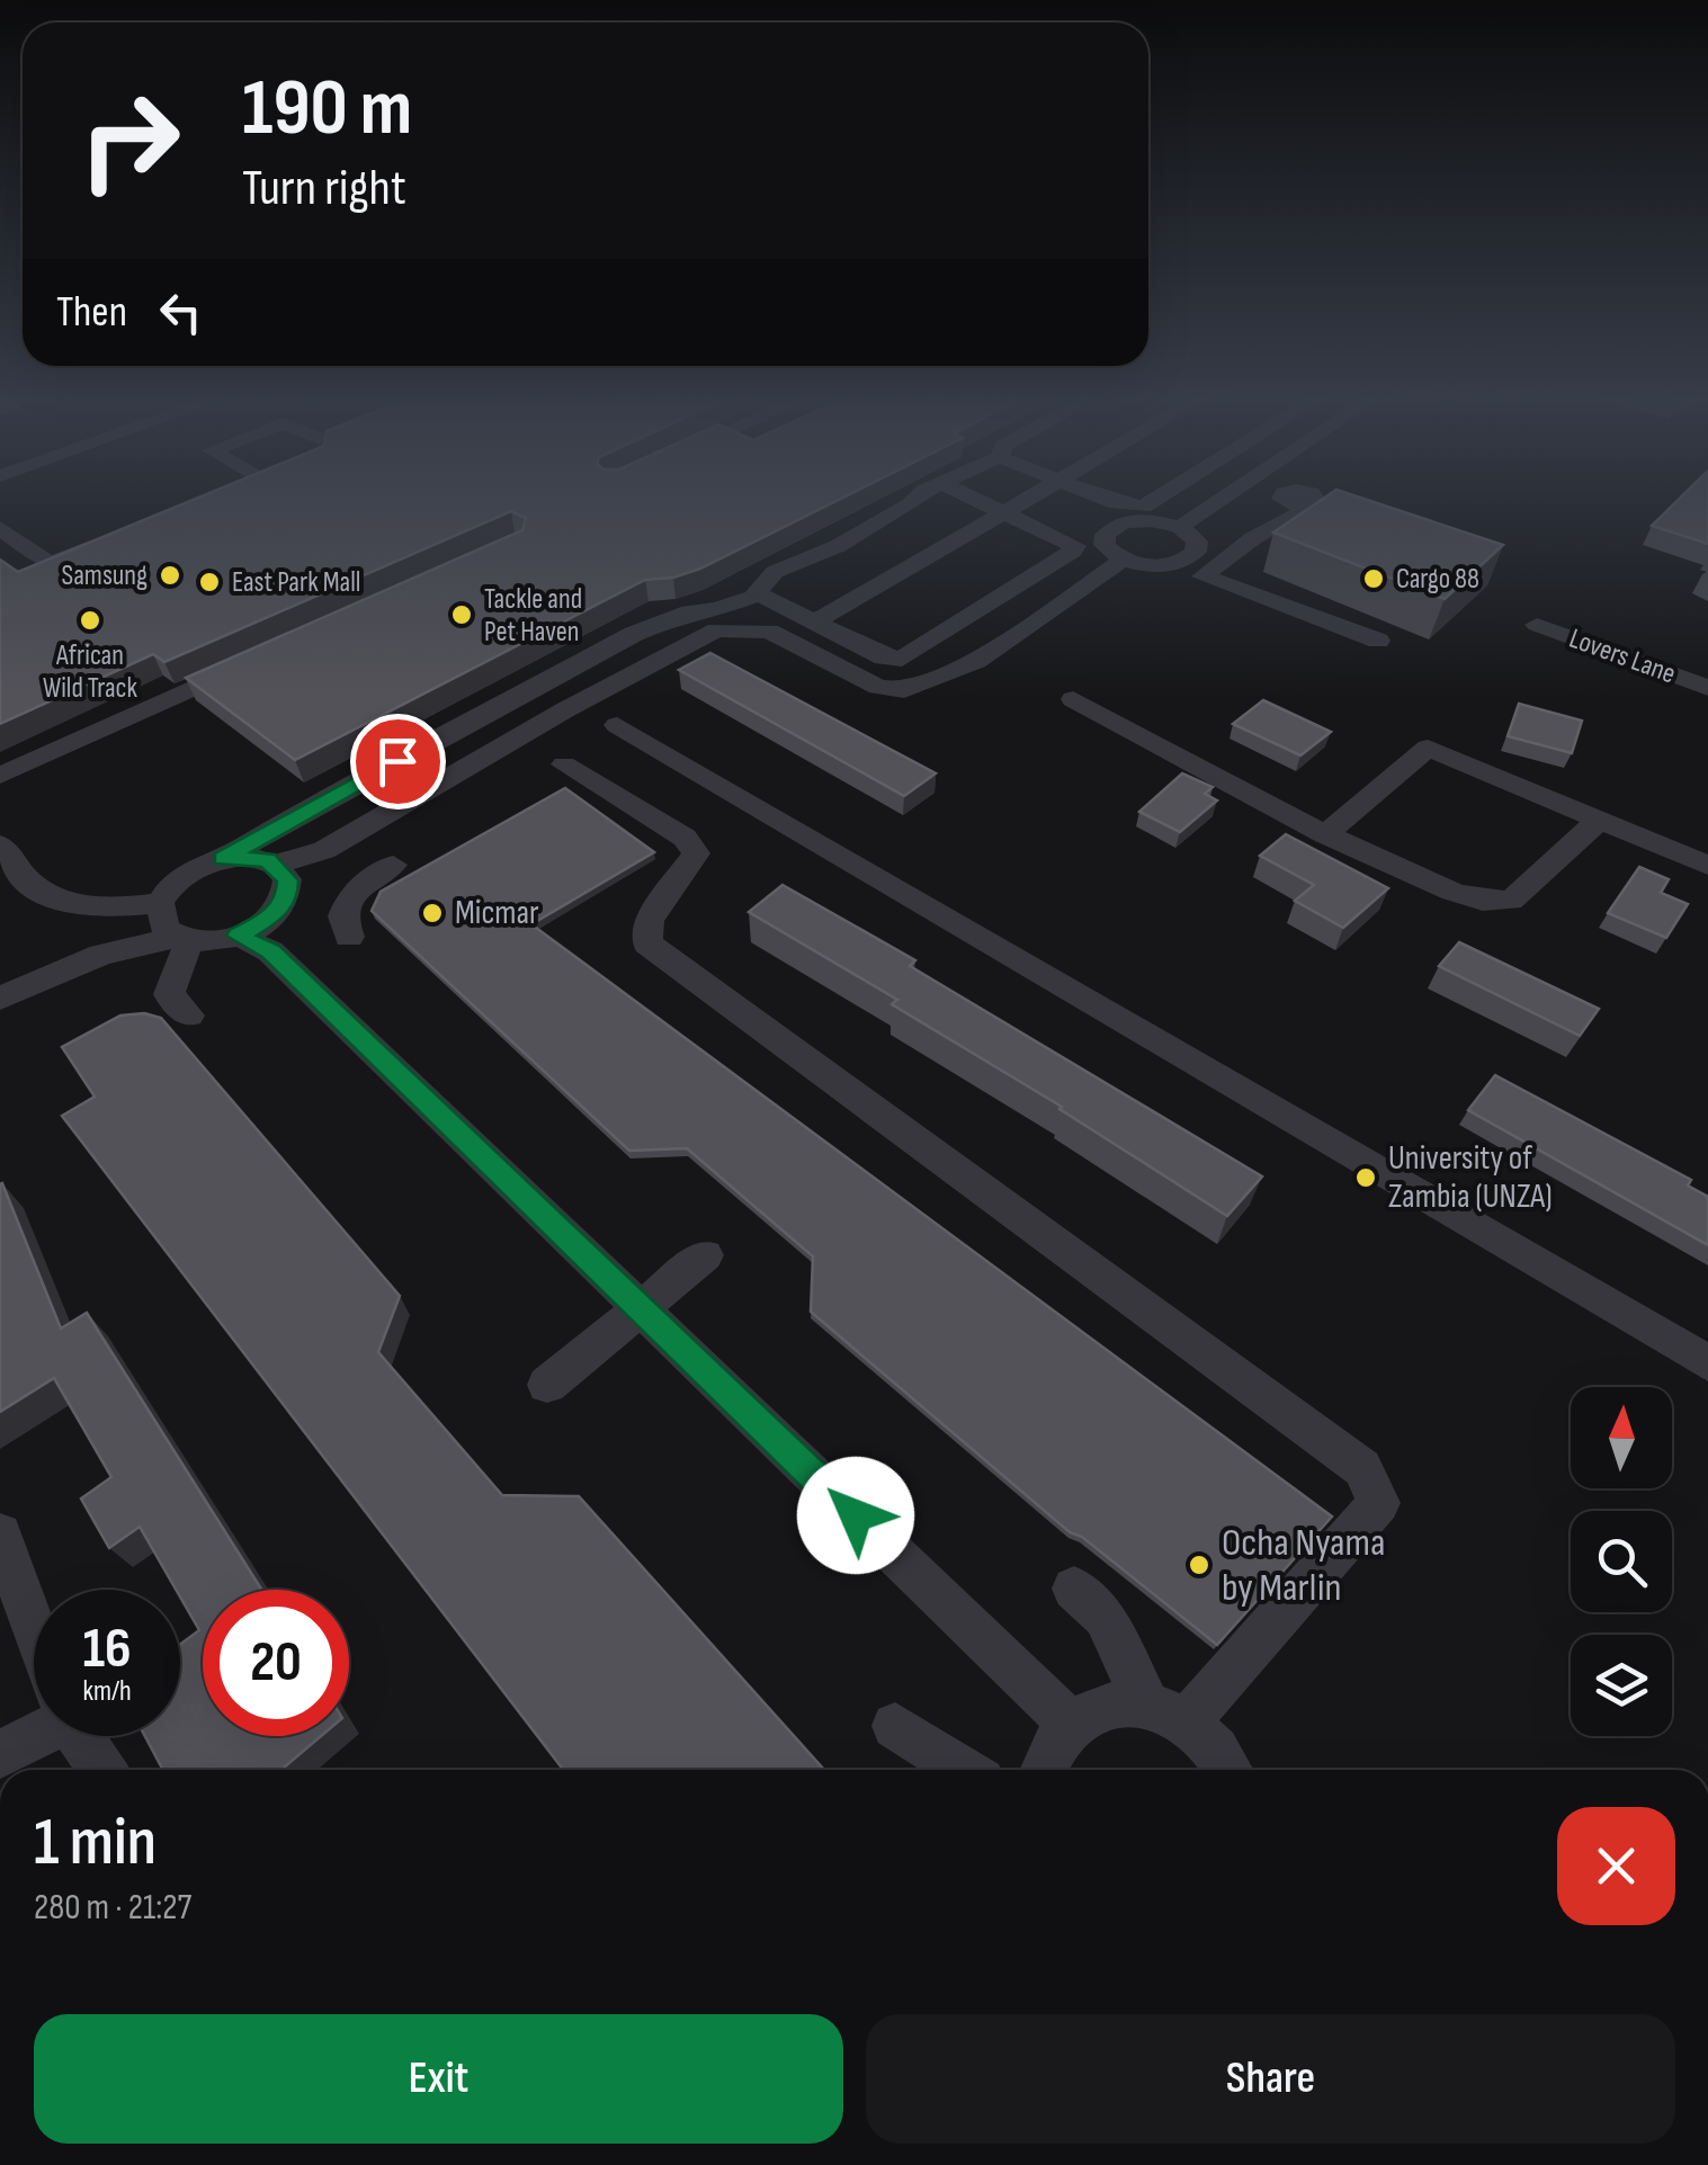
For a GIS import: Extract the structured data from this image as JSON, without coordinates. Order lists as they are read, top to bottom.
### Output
{
  "streets": {
    "lane": ["Lovers Lane"]
  },
  "places": [
    "Samsung",
    "Cargo 88",
    "East Park Mall",
    "Tackle and Pet Haven",
    "African Wild Track",
    "Micmar",
    "University of Zambia (UNZA)",
    "Ocha Nyama by Marlin"
  ],
  "north": "top",
  "page": {
    "turn": ["190 m", "Turn right"],
    "then": "Then",
    "speed": "16 km/h",
    "limit": "20",
    "heading": ["1 min", "280 m · 21:27"],
    "buttons": ["Exit", "Share"]
  }
}
